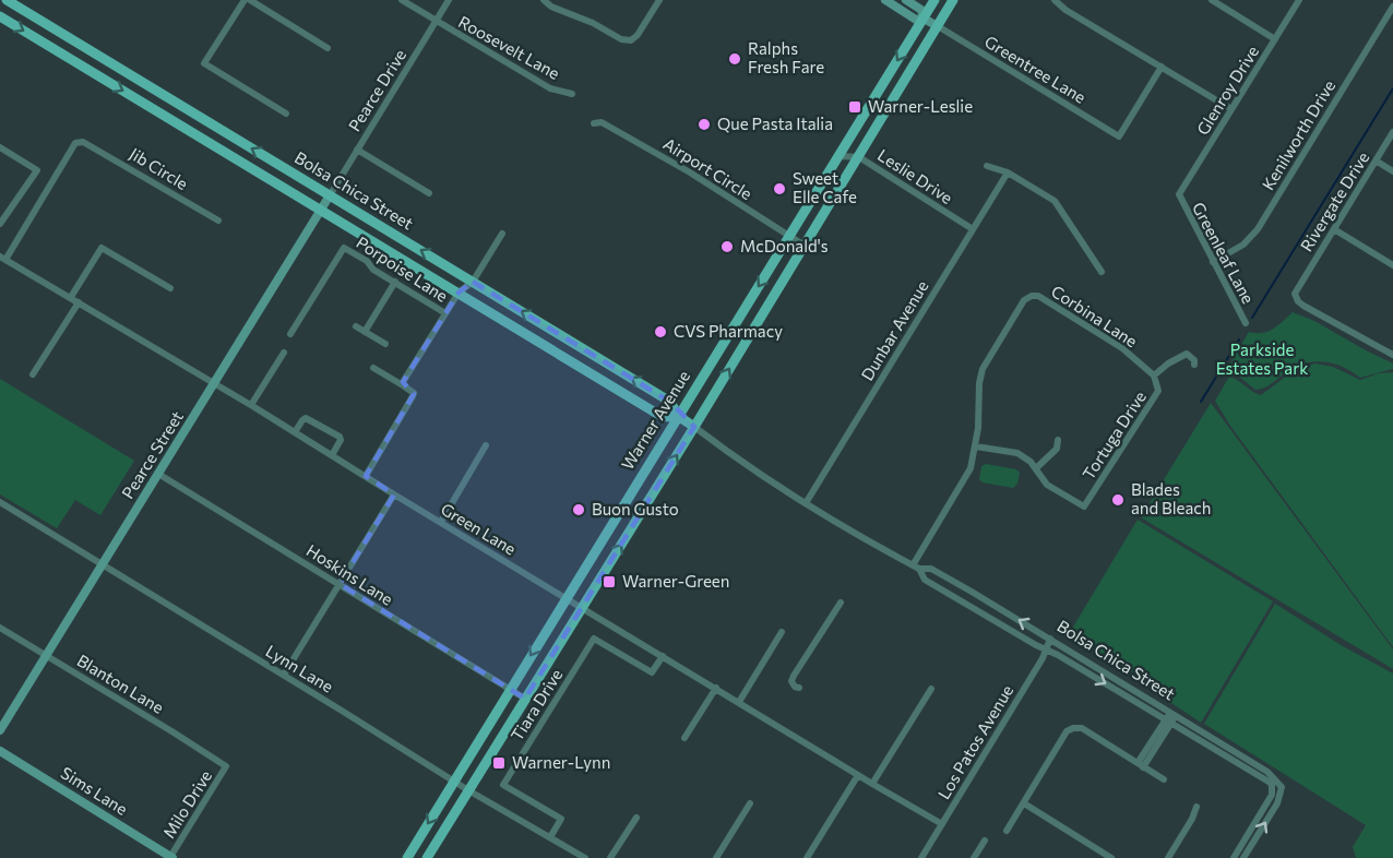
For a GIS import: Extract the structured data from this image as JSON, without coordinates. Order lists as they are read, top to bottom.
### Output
{
  "streets": {
    "main road": ["Bolsa Chica Street", "Warner Avenue"],
    "street": [
      "Roosevelt Lane",
      "Greentree Lane",
      "Pearce Drive",
      "Glenroy Drive",
      "Kenilworth Drive",
      "Jib Circle",
      "Airport Circle",
      "Leslie Drive",
      "Rivergate Drive",
      "Greenleaf Lane",
      "Porpoise Lane",
      "Corbina Lane",
      "Dunbar Avenue",
      "Tortuga Drive",
      "Pearce Street",
      "Green Lane",
      "Hoskins Lane",
      "Lynn Lane",
      "Blanton Lane",
      "Tiara Drive",
      "Los Patos Avenue",
      "Sims Lane",
      "Milo Drive"
    ]
  },
  "crossings": [
    ["Roosevelt Lane", "Pearce Drive"],
    ["Pearce Drive", "Bolsa Chica Street"],
    ["Pearce Drive", "Pearce Street"],
    ["Glenroy Drive", "Greenleaf Lane"],
    ["Kenilworth Drive", "Greenleaf Lane"],
    ["Jib Circle", "Green Lane"],
    ["Airport Circle", "Warner Avenue"],
    ["Leslie Drive", "Dunbar Avenue"],
    ["Leslie Drive", "Warner Avenue"],
    ["Bolsa Chica Street", "Dunbar Avenue"],
    ["Bolsa Chica Street", "Warner Avenue"],
    ["Bolsa Chica Street", "Pearce Street"],
    ["Bolsa Chica Street", "Los Patos Avenue"],
    ["Corbina Lane", "Tortuga Drive"],
    ["Warner Avenue", "Green Lane"],
    ["Warner Avenue", "Hoskins Lane"],
    ["Warner Avenue", "Lynn Lane"],
    ["Pearce Street", "Green Lane"],
    ["Pearce Street", "Hoskins Lane"],
    ["Pearce Street", "Lynn Lane"],
    ["Pearce Street", "Blanton Lane"],
    ["Green Lane", "Tiara Drive"],
    ["Green Lane", "Los Patos Avenue"],
    ["Lynn Lane", "Tiara Drive"],
    ["Blanton Lane", "Milo Drive"],
    ["Sims Lane", "Milo Drive"]
  ],
  "parks": ["Parkside Estates Park"],
  "places": {
    "other": [
      "Ralphs Fresh Fare",
      "Que Pasta Italia",
      "Sweet Elle Cafe",
      "McDonald's",
      "CVS Pharmacy",
      "Blades and Bleach",
      "Buon Gusto"
    ],
    "transit": ["Warner-Leslie", "Warner-Green", "Warner-Lynn"]
  }
}
